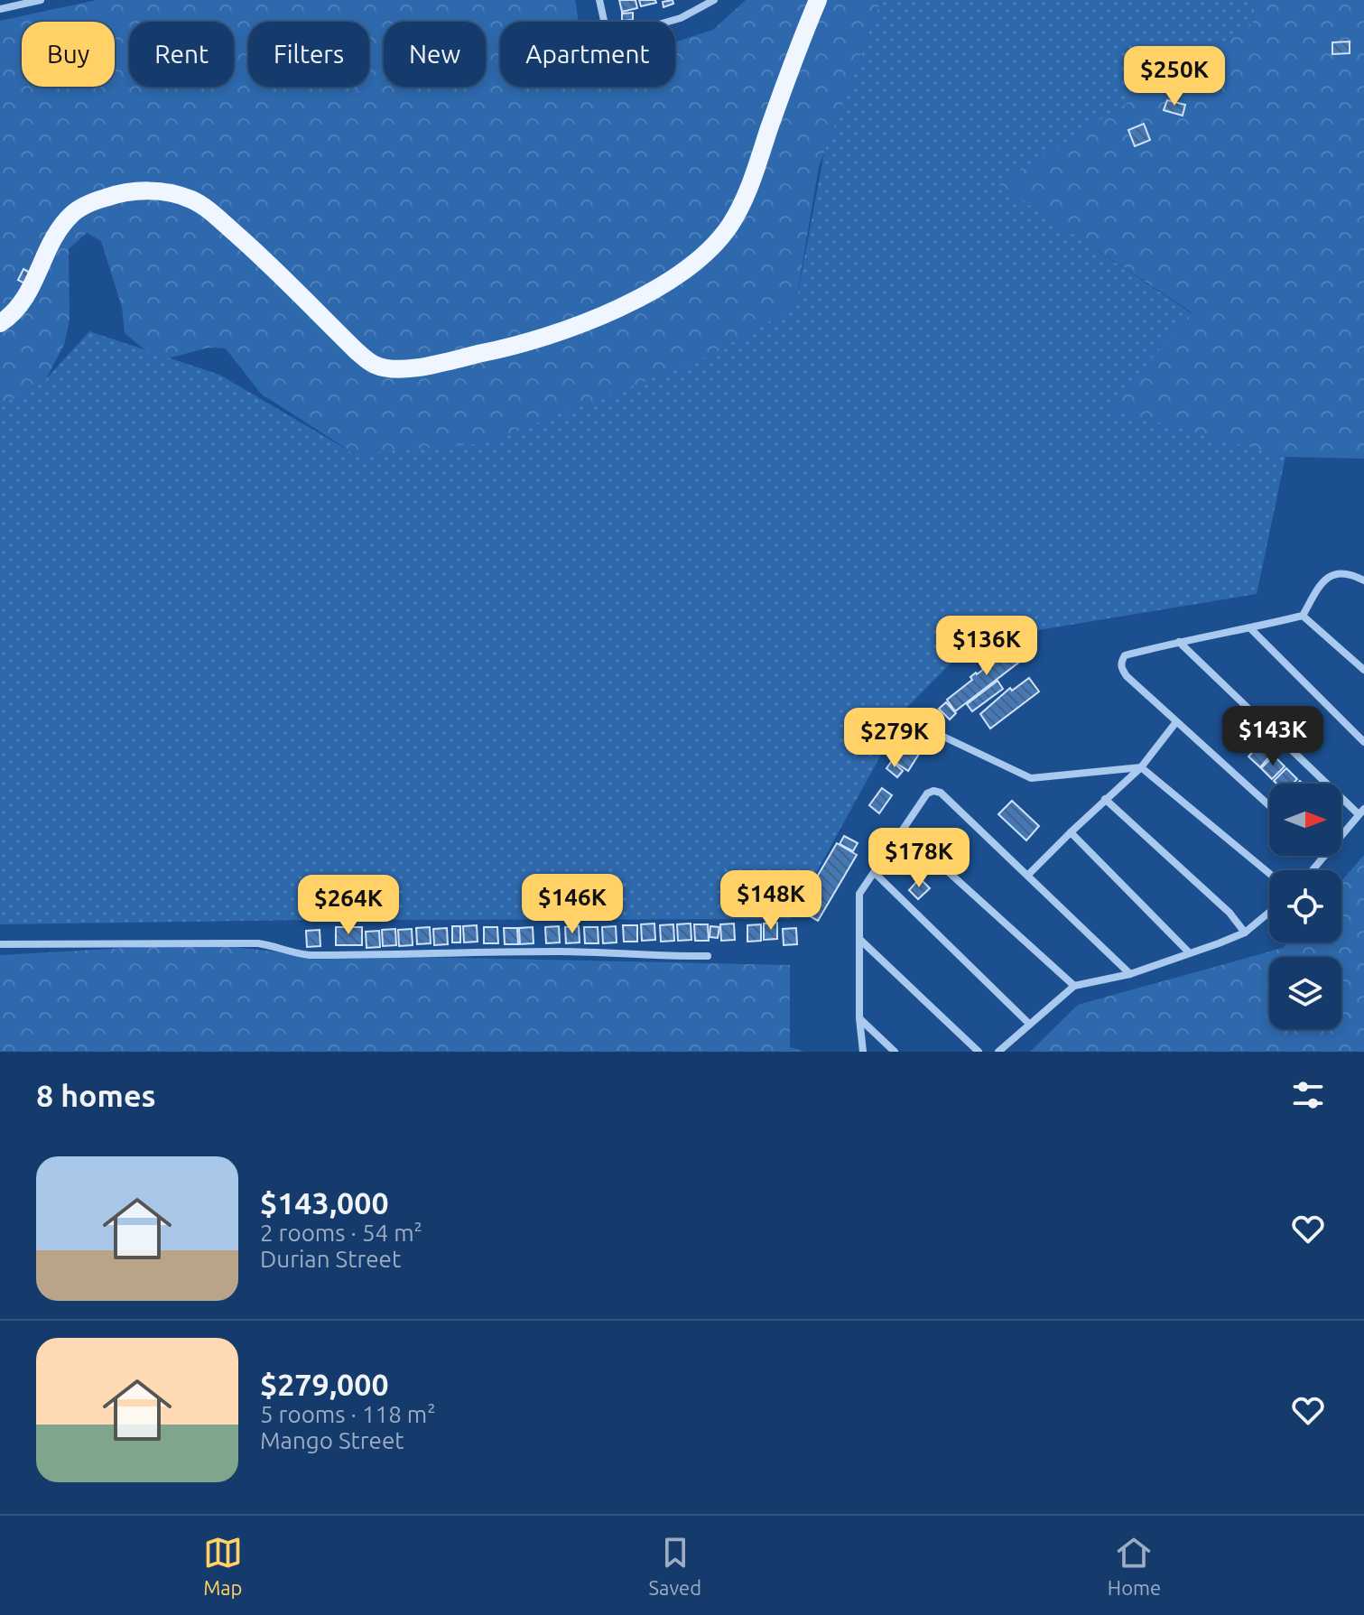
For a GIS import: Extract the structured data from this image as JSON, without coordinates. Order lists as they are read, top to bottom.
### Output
{
  "north": "right",
  "page": {
    "chip": [
      "Buy",
      "Rent",
      "Filters",
      "New",
      "Apartment"
    ],
    "price": [
      "$250K",
      "$136K",
      "$143K",
      "$279K",
      "$178K",
      "$148K",
      "$146K",
      "$264K"
    ],
    "heading": "8 homes",
    "list": [
      {
        "name": "$143,000",
        "note": "2 rooms · 54 m² · Durian Street"
      },
      {
        "name": "$279,000",
        "note": "5 rooms · 118 m² · Mango Street"
      }
    ],
    "tabs": ["Map", "Saved", "Home"]
  }
}
